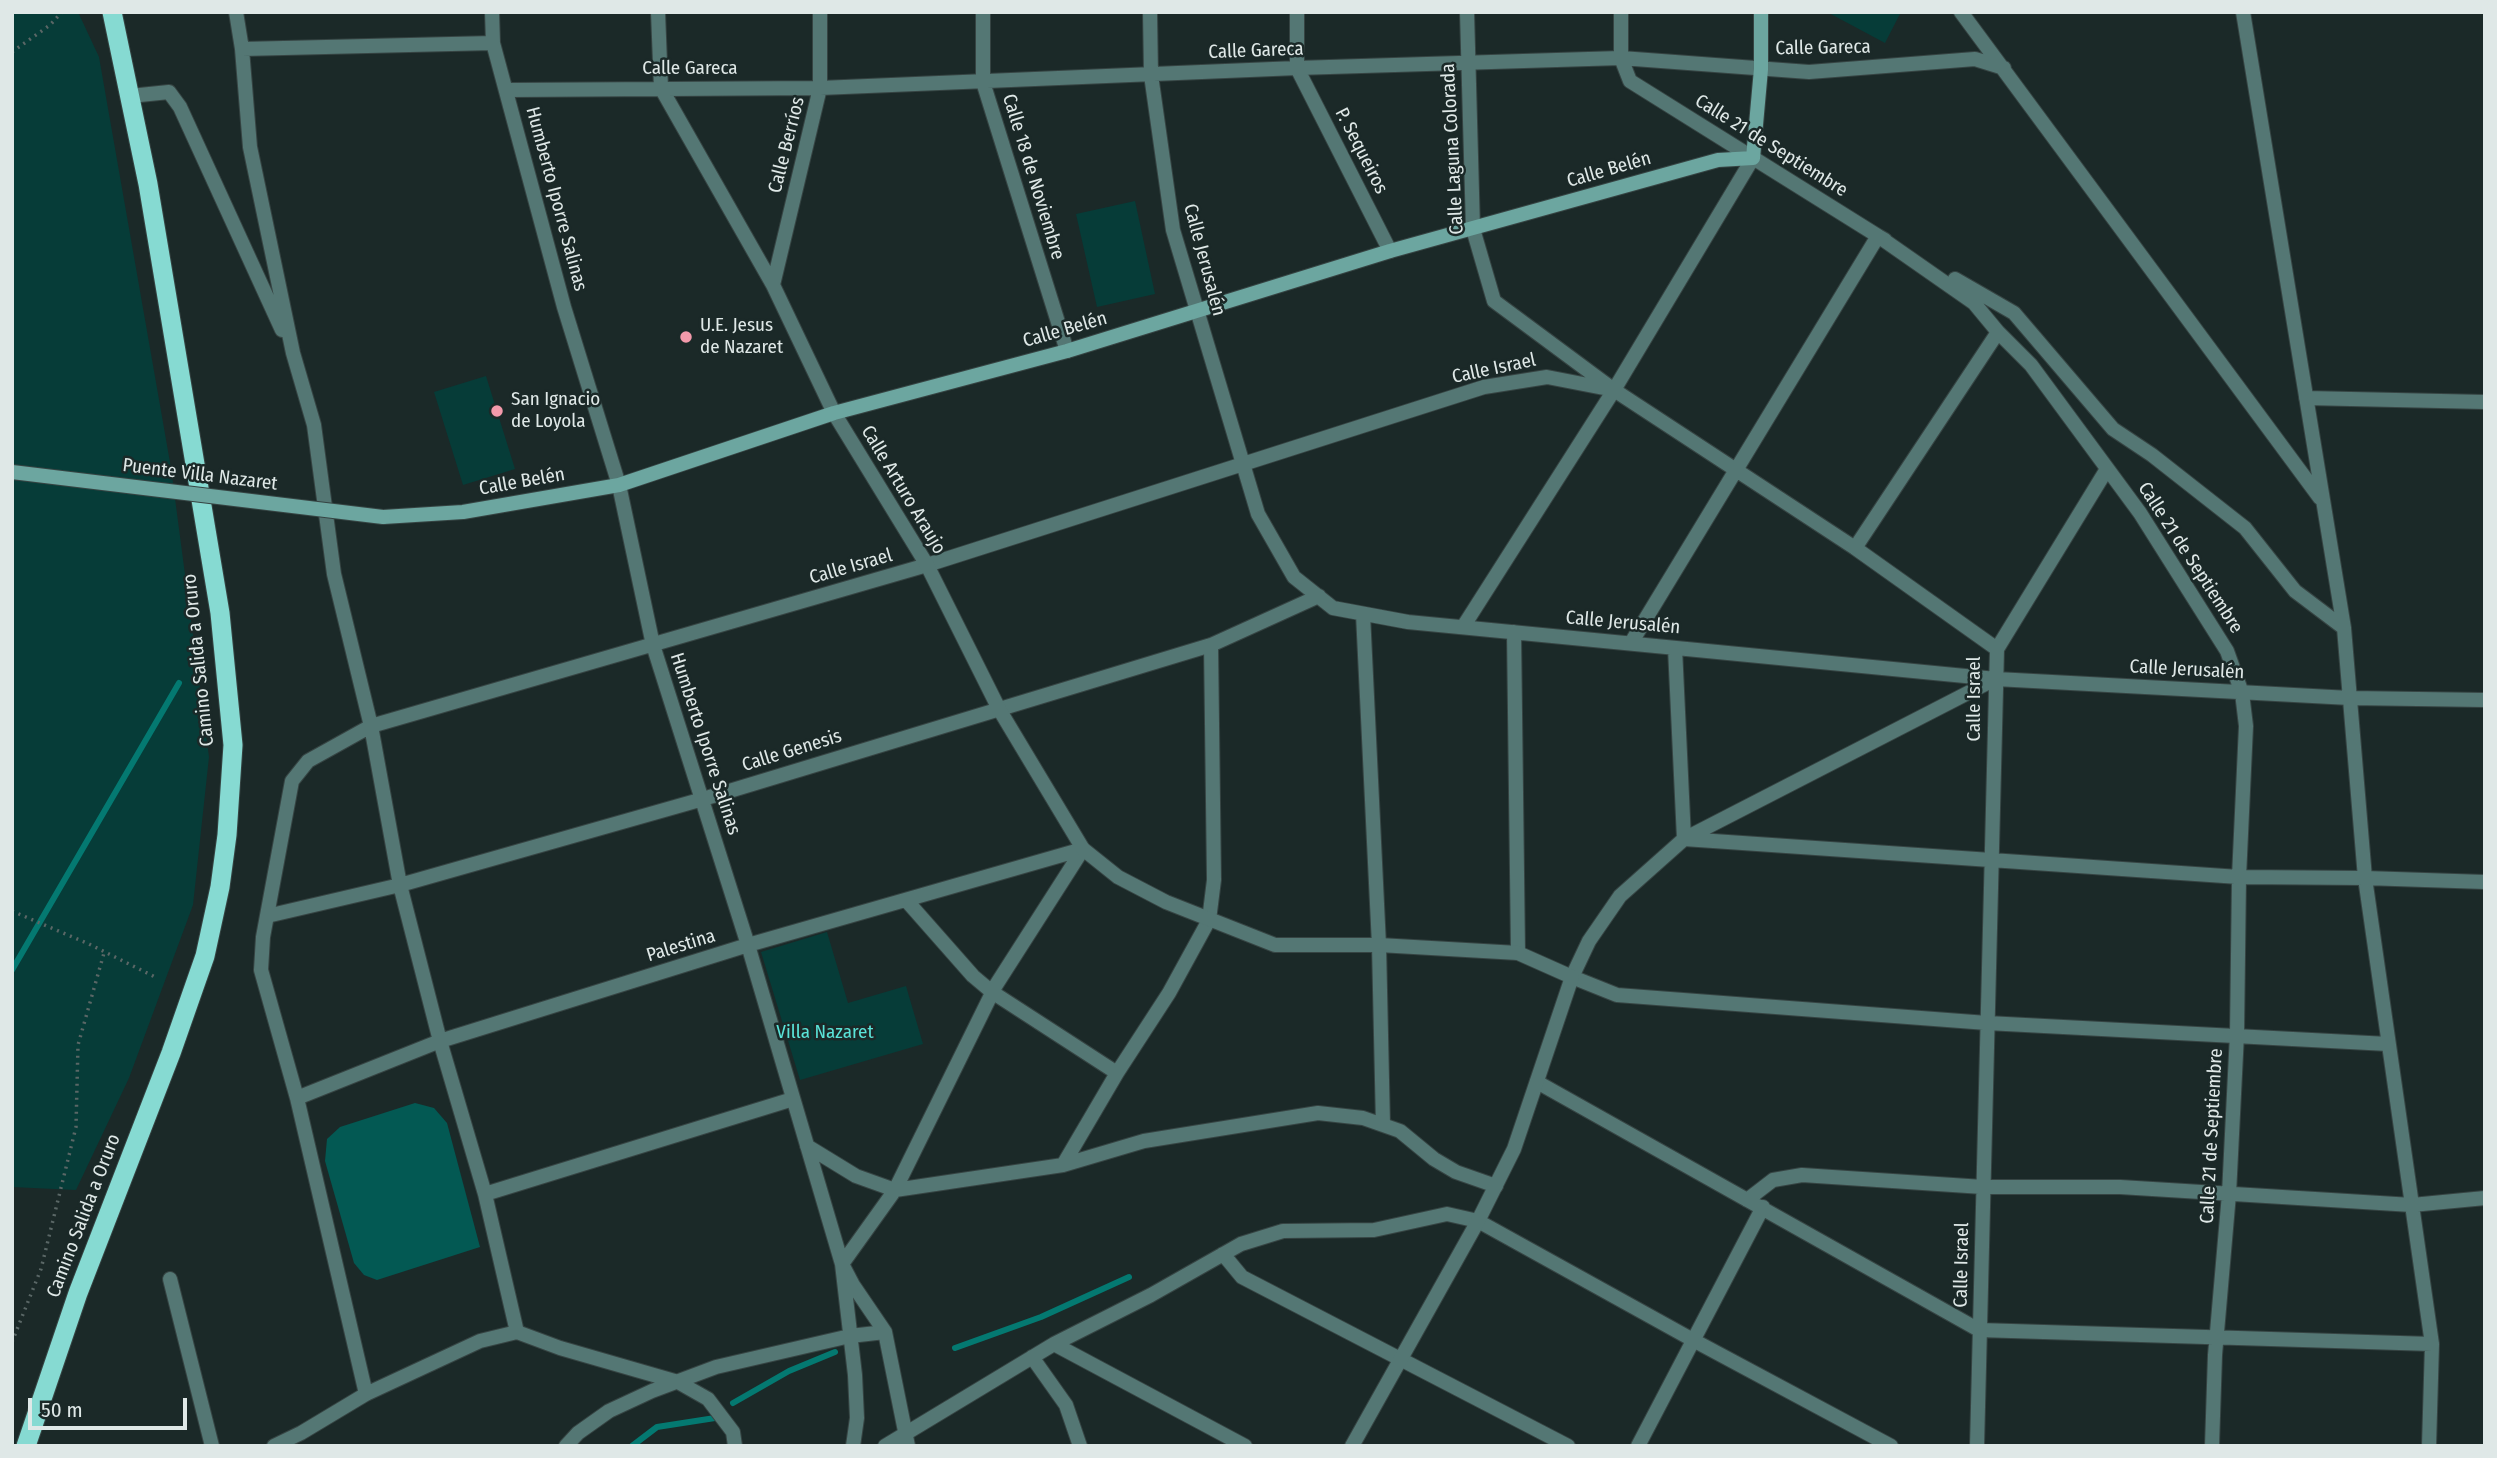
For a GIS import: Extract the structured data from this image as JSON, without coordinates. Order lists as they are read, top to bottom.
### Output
{
  "streets": {
    "highway": ["Camino Salida a Oruro"],
    "main road": ["Calle Belén", "Puente Villa Nazaret"],
    "street": [
      "Calle Gareca",
      "Calle Berríos",
      "Calle 21 de Septiembre",
      "Calle Laguna Colorada",
      "P. Sequeiros",
      "Calle 18 de Noviembre",
      "Humberto Iporre Salinas",
      "Calle Jerusalén",
      "Calle Israel",
      "Calle Arturo Araujo",
      "Calle Genesis",
      "Palestina"
    ]
  },
  "crossings": [
    ["Calle Gareca", "Calle Berríos"],
    ["Calle Gareca", "Calle 21 de Septiembre"],
    ["Calle Gareca", "Calle Laguna Colorada"],
    ["Calle Gareca", "P. Sequeiros"],
    ["Calle Gareca", "Calle 18 de Noviembre"],
    ["Calle Gareca", "Humberto Iporre Salinas"],
    ["Calle Gareca", "Calle Jerusalén"],
    ["Calle Gareca", "Calle Arturo Araujo"],
    ["Calle Berríos", "Calle Arturo Araujo"],
    ["Calle 21 de Septiembre", "Calle Belén"],
    ["Calle 21 de Septiembre", "Calle Jerusalén"],
    ["Calle Laguna Colorada", "Calle Belén"],
    ["Calle Laguna Colorada", "Calle Israel"],
    ["P. Sequeiros", "Calle Belén"],
    ["Calle Belén", "Calle 18 de Noviembre"],
    ["Calle Belén", "Humberto Iporre Salinas"],
    ["Calle Belén", "Calle Jerusalén"],
    ["Calle Belén", "Puente Villa Nazaret"],
    ["Calle Belén", "Calle Arturo Araujo"],
    ["Humberto Iporre Salinas", "Calle Israel"],
    ["Humberto Iporre Salinas", "Calle Genesis"],
    ["Humberto Iporre Salinas", "Palestina"],
    ["Calle Jerusalén", "Calle Israel"],
    ["Calle Jerusalén", "Calle Genesis"],
    ["Calle Israel", "Calle Arturo Araujo"],
    ["Calle Israel", "Calle Genesis"],
    ["Calle Israel", "Palestina"],
    ["Calle Arturo Araujo", "Calle Genesis"],
    ["Calle Arturo Araujo", "Palestina"]
  ],
  "parks": ["Villa Nazaret"],
  "places": ["U.E. Jesus de Nazaret", "San Ignacio de Loyola"],
  "scale_bar": "50 m"
}
